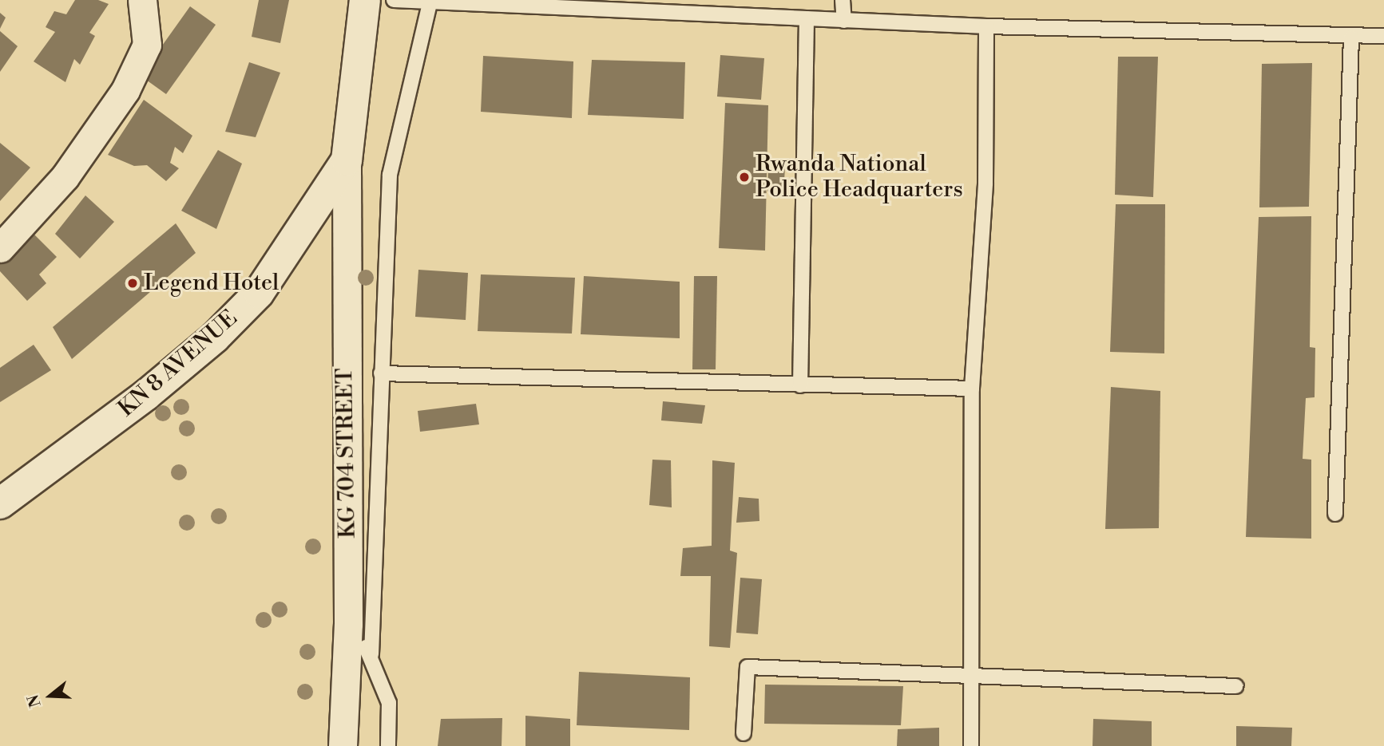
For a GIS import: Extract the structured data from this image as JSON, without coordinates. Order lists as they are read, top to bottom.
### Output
{
  "streets": {
    "main road": ["KN 8 AVENUE"],
    "street": ["KG 704 STREET"]
  },
  "crossings": [
    ["KN 8 AVENUE", "KG 704 STREET"]
  ],
  "places": ["Rwanda National Police Headquarters", "Legend Hotel"],
  "north": "left"
}
